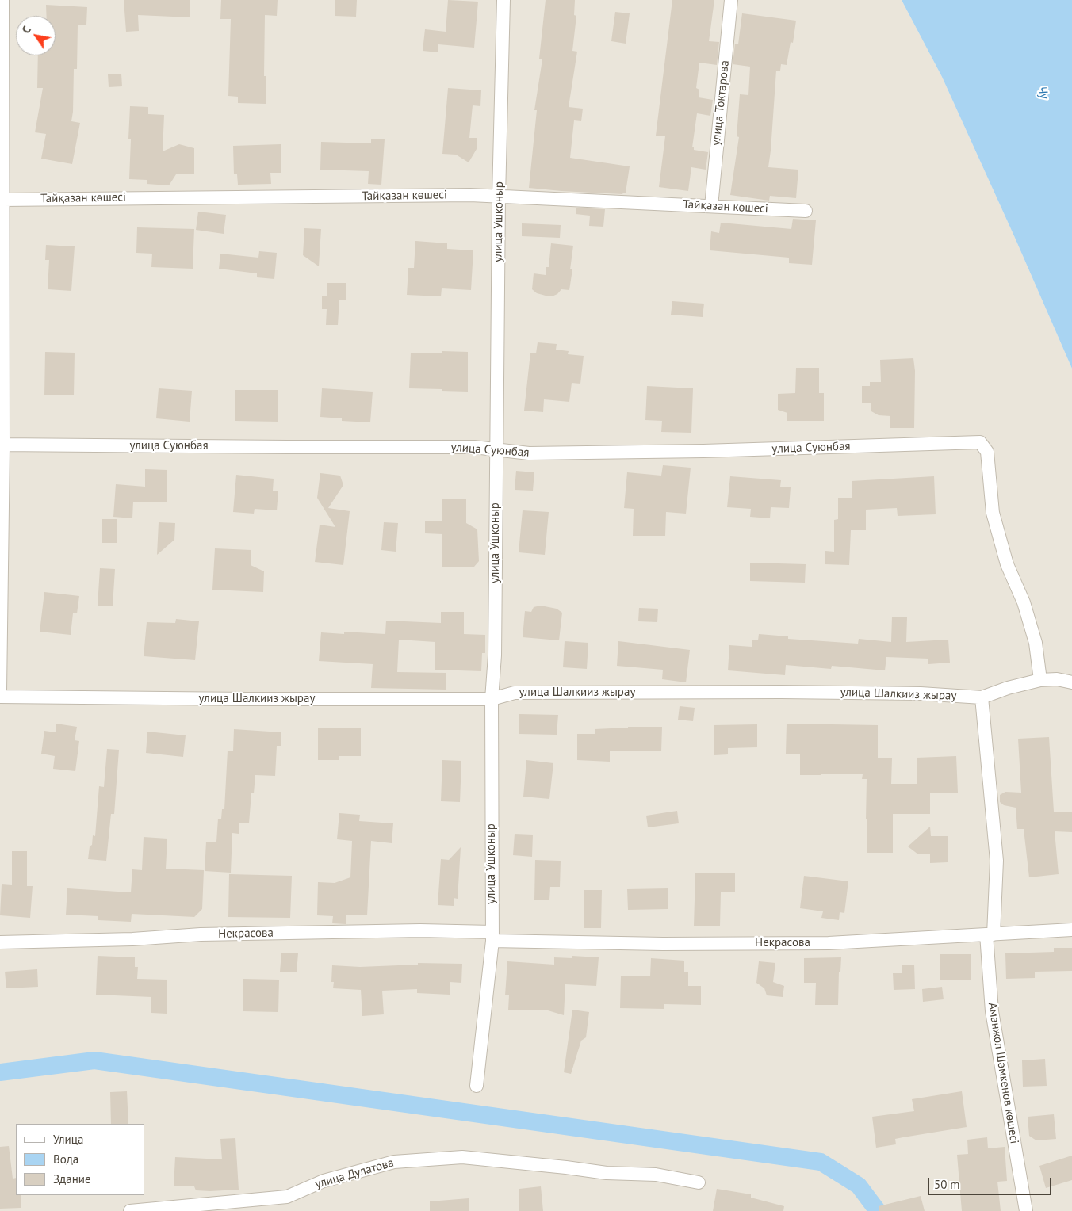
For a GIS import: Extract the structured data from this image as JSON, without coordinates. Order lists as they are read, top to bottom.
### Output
{
  "streets": {
    "street": [
      "улица Токтарова",
      "Тайқазан көшесі",
      "улица Ушконыр",
      "улица Суюнбая",
      "улица Шалкииз жырау",
      "Некрасова",
      "Аманжол Шәмкенов көшесі",
      "улица Дулатова"
    ]
  },
  "crossings": [
    ["улица Токтарова", "Тайқазан көшесі"],
    ["Тайқазан көшесі", "улица Ушконыр"],
    ["улица Ушконыр", "улица Суюнбая"],
    ["улица Ушконыр", "улица Шалкииз жырау"],
    ["улица Ушконыр", "Некрасова"],
    ["улица Суюнбая", "улица Шалкииз жырау"],
    ["улица Шалкииз жырау", "Аманжол Шәмкенов көшесі"],
    ["Некрасова", "Аманжол Шәмкенов көшесі"]
  ],
  "water": ["Чу"],
  "legend": ["Улица", "Вода", "Здание"],
  "scale_bar": "50 m",
  "north": "top left"
}
